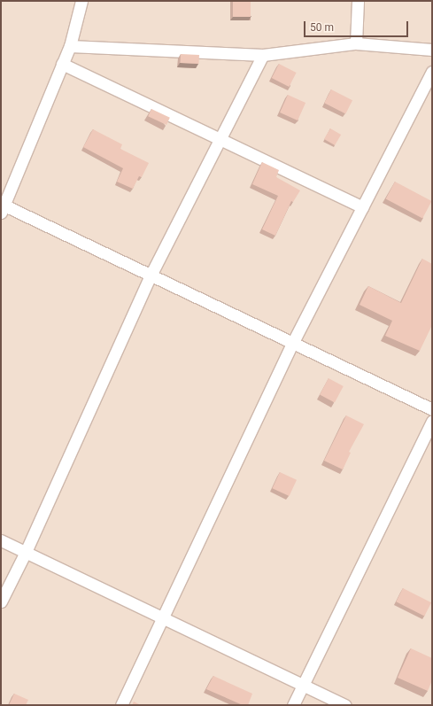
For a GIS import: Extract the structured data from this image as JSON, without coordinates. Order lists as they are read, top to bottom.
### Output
{
  "scale_bar": "50 m"
}
